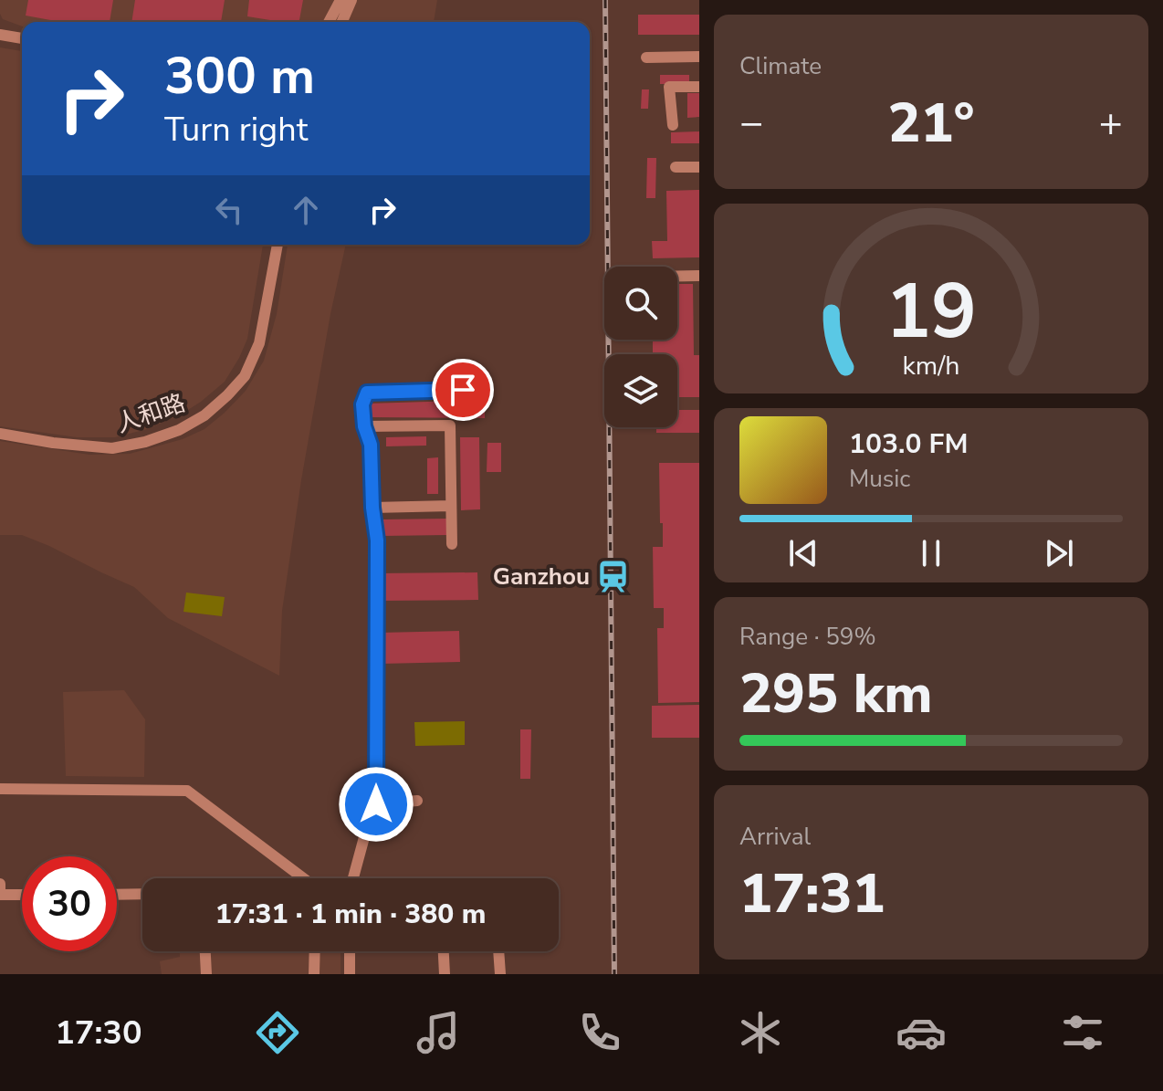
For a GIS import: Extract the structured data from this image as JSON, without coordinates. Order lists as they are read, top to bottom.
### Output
{
  "streets": {
    "street": ["人和路"]
  },
  "places": {
    "station": ["Ganzhou"]
  },
  "page": {
    "tile": [
      "Climate",
      ["Range · 59%", "295 km"],
      ["Arrival", "17:31"]
    ],
    "turn": ["300 m", "Turn right"],
    "heat": ["−", "21°", "+"],
    "song": ["103.0 FM", "Music"],
    "limit": "30",
    "trip": "17:31 · 1 min · 380 m",
    "tabs": "17:30",
    "gauge": ["19", "km/h"]
  }
}
